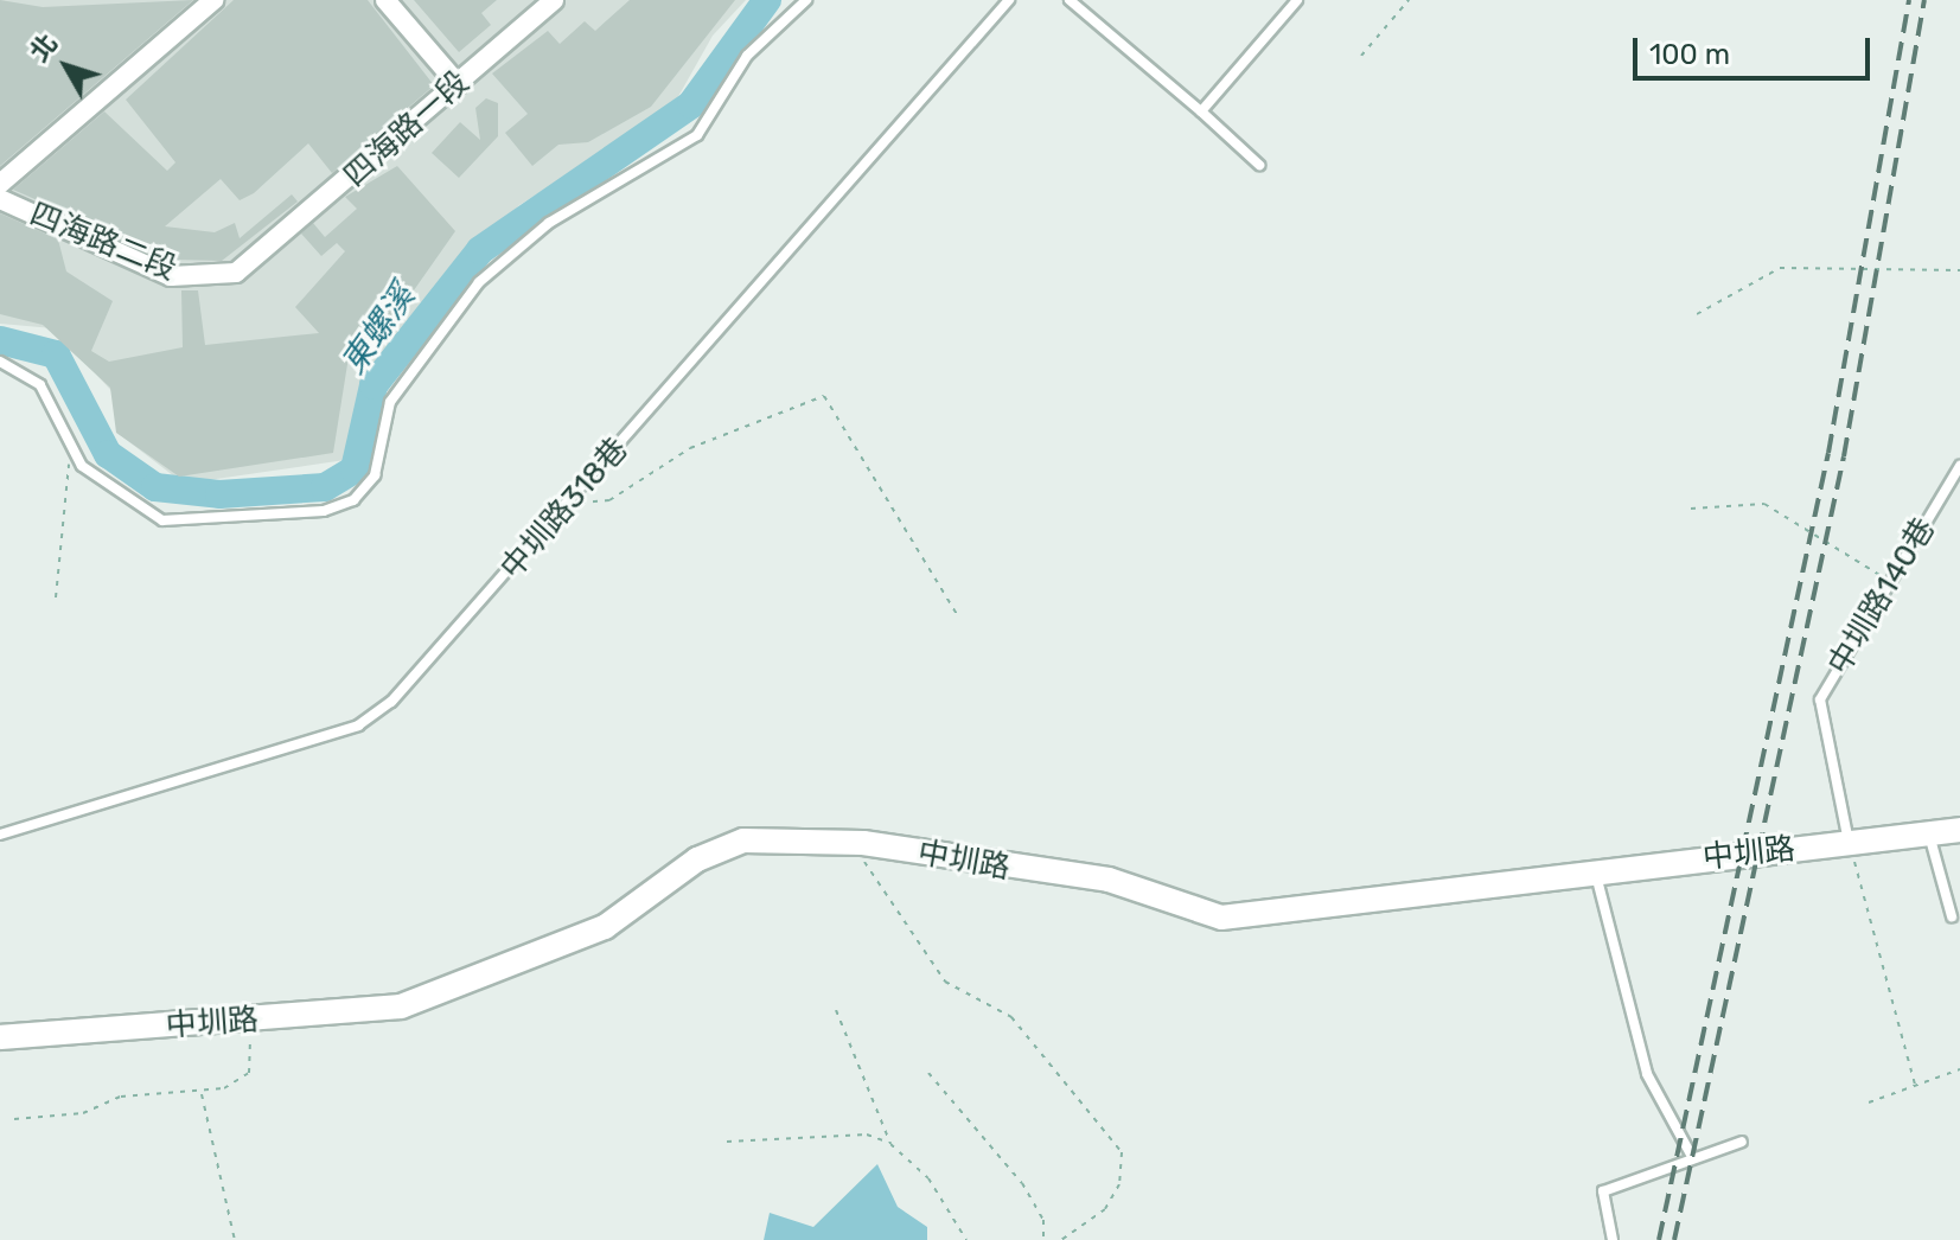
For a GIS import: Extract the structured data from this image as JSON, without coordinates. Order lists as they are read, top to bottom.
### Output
{
  "streets": {
    "street": ["四海路一段", "四海路二段", "中圳路"],
    "lane": ["中圳路318巷", "中圳路140巷"]
  },
  "crossings": [
    ["四海路一段", "四海路二段"],
    ["中圳路140巷", "中圳路"]
  ],
  "water": ["東螺溪"],
  "scale_bar": "100 m",
  "north": "top left"
}
